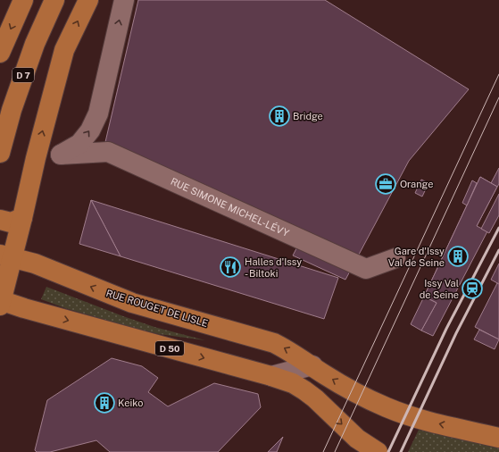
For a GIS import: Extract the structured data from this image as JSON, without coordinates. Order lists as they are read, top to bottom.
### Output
{
  "streets": {
    "main road": ["D 7", "RUE ROUGET DE LISLE", "D 50"],
    "street": ["RUE SIMONE MICHEL-LÉVY"]
  },
  "crossings": [
    ["RUE ROUGET DE LISLE", "D 50"]
  ],
  "places": {
    "building": ["Bridge", "Gare d'Issy Val de Seine", "Keiko"],
    "office": ["Orange"],
    "restaurant": ["Halles d'Issy - Biltoki"],
    "station": ["Issy Val de Seine"]
  }
}
